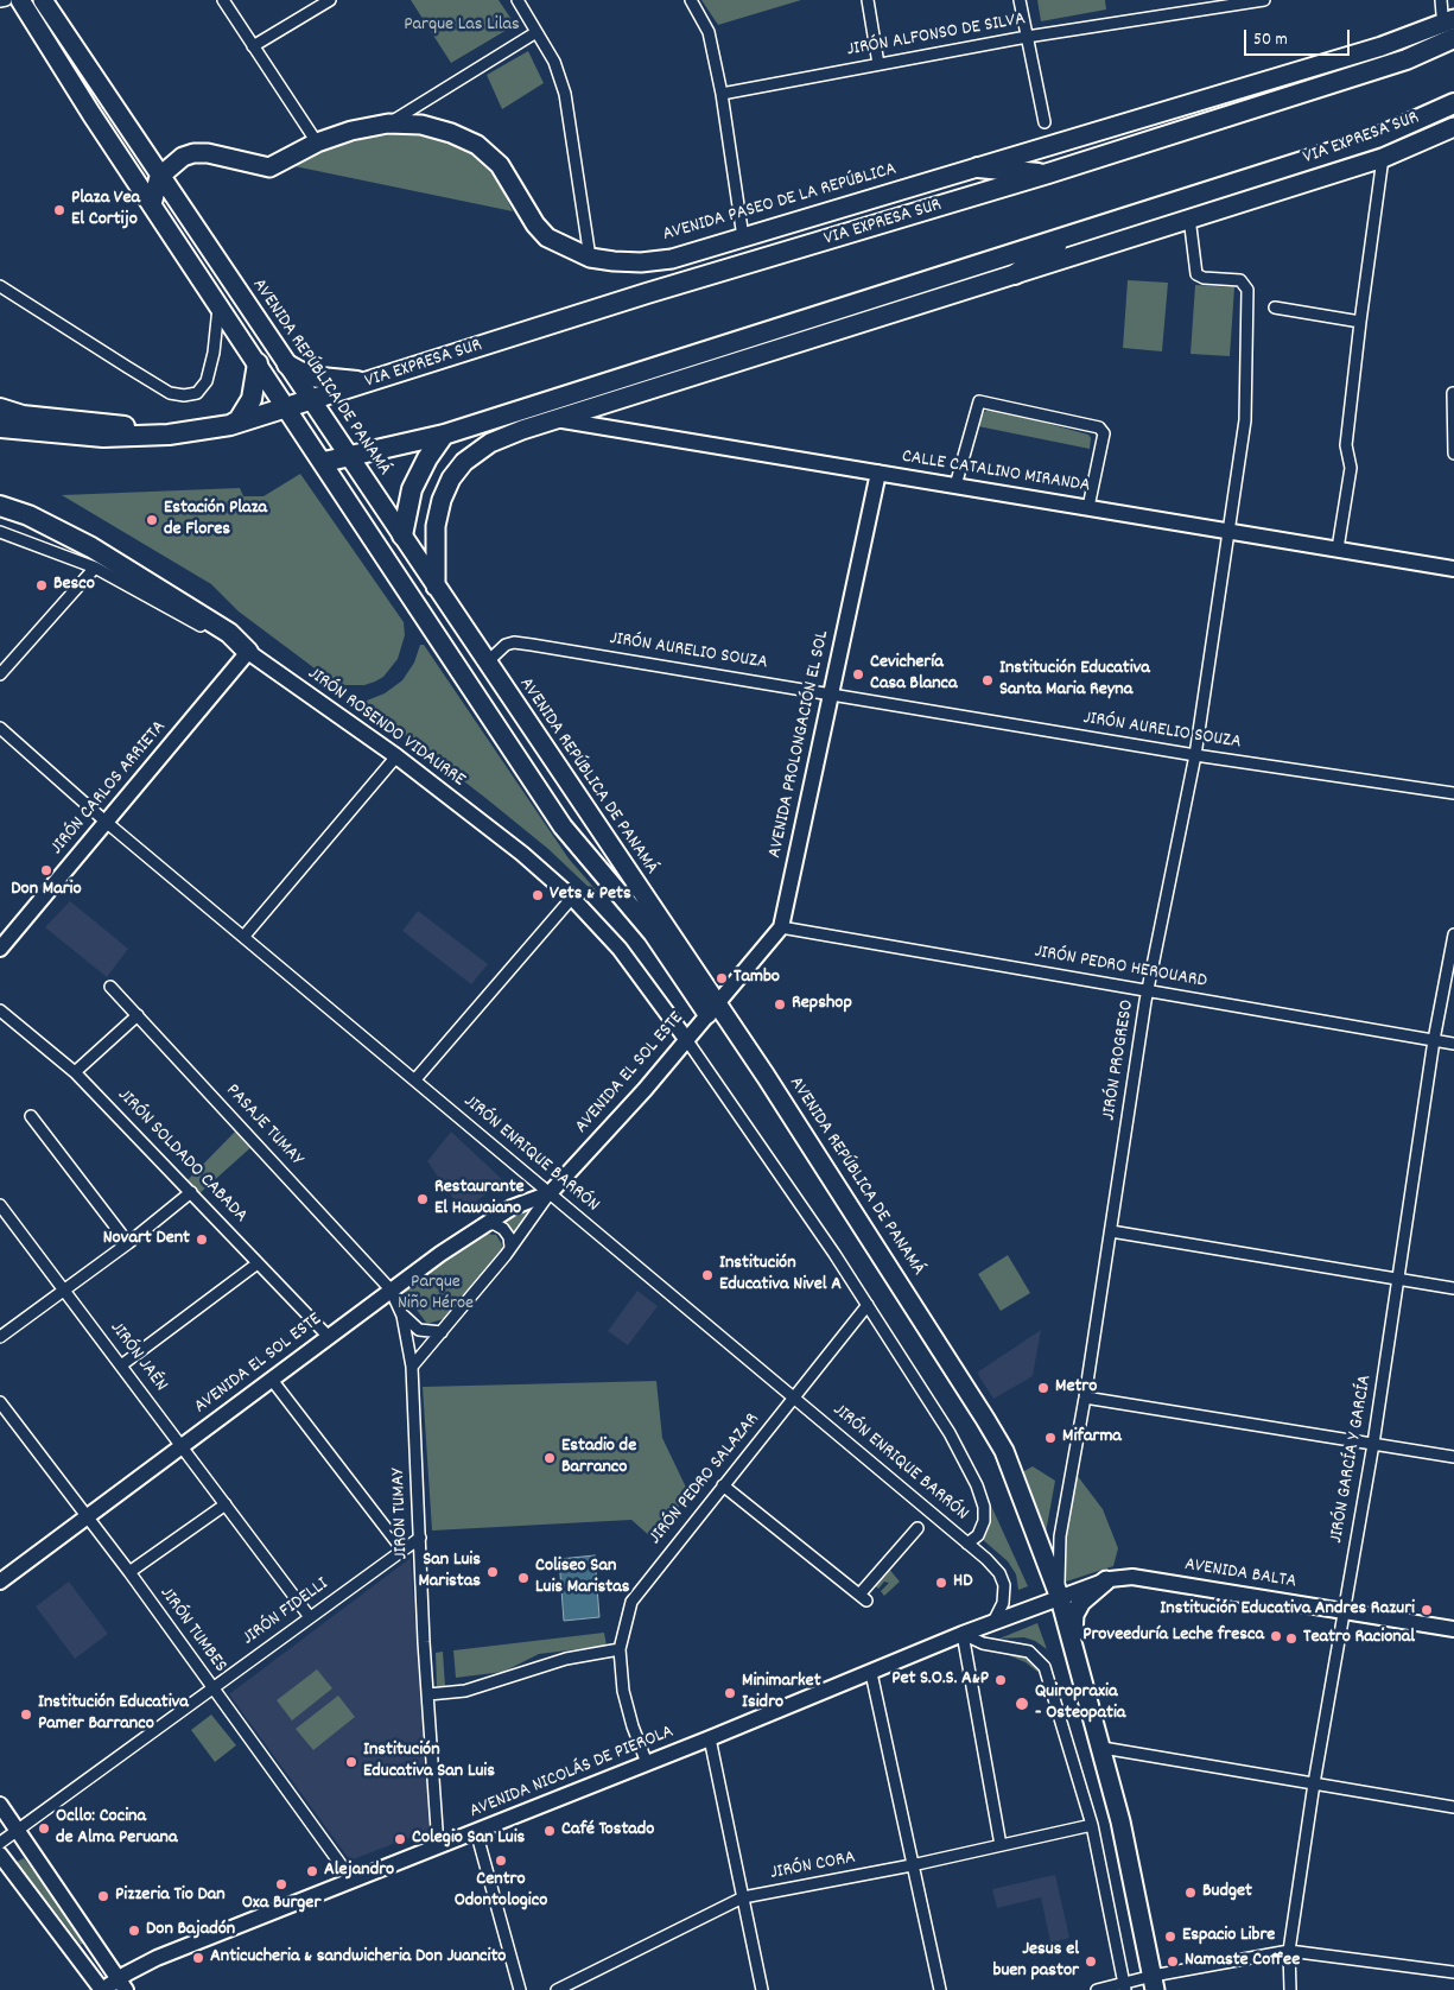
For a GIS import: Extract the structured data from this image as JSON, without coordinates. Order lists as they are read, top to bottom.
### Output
{
  "streets": {
    "highway": ["VIA EXPRESA SUR"],
    "main road": [
      "AVENIDA PASEO DE LA REPÚBLICA",
      "AVENIDA REPÚBLICA DE PANAMÁ",
      "CALLE CATALINO MIRANDA",
      "JIRÓN ROSENDO VIDAURRE",
      "AVENIDA PROLONGACIÓN EL SOL",
      "JIRÓN CARLOS ARRIETA",
      "AVENIDA EL SOL ESTE",
      "AVENIDA BALTA",
      "AVENIDA NICOLÁS DE PIEROLA"
    ],
    "street": [
      "JIRÓN ALFONSO DE SILVA",
      "JIRÓN AURELIO SOUZA",
      "JIRÓN PEDRO HEROUARD",
      "JIRÓN PROGRESO",
      "PASAJE TUMAY",
      "JIRÓN ENRIQUE BARRÓN",
      "JIRÓN SOLDADO CABADA",
      "JIRÓN JAÉN",
      "JIRÓN GARCÍA Y GARCÍA",
      "JIRÓN PEDRO SALAZAR",
      "JIRÓN TUMAY",
      "JIRÓN FIDELLI",
      "JIRÓN TUMBES",
      "JIRÓN CORA"
    ]
  },
  "crossings": [
    ["VIA EXPRESA SUR", "AVENIDA PASEO DE LA REPÚBLICA"],
    ["VIA EXPRESA SUR", "AVENIDA REPÚBLICA DE PANAMÁ"],
    ["VIA EXPRESA SUR", "CALLE CATALINO MIRANDA"],
    ["AVENIDA PASEO DE LA REPÚBLICA", "AVENIDA REPÚBLICA DE PANAMÁ"],
    ["AVENIDA REPÚBLICA DE PANAMÁ", "JIRÓN AURELIO SOUZA"],
    ["AVENIDA REPÚBLICA DE PANAMÁ", "AVENIDA PROLONGACIÓN EL SOL"],
    ["AVENIDA REPÚBLICA DE PANAMÁ", "JIRÓN PROGRESO"],
    ["AVENIDA REPÚBLICA DE PANAMÁ", "AVENIDA EL SOL ESTE"],
    ["AVENIDA REPÚBLICA DE PANAMÁ", "AVENIDA BALTA"],
    ["AVENIDA REPÚBLICA DE PANAMÁ", "AVENIDA NICOLÁS DE PIEROLA"],
    ["CALLE CATALINO MIRANDA", "AVENIDA PROLONGACIÓN EL SOL"],
    ["CALLE CATALINO MIRANDA", "JIRÓN PROGRESO"],
    ["JIRÓN AURELIO SOUZA", "AVENIDA PROLONGACIÓN EL SOL"],
    ["JIRÓN AURELIO SOUZA", "JIRÓN PROGRESO"],
    ["JIRÓN ROSENDO VIDAURRE", "JIRÓN CARLOS ARRIETA"],
    ["JIRÓN ROSENDO VIDAURRE", "AVENIDA EL SOL ESTE"],
    ["AVENIDA PROLONGACIÓN EL SOL", "JIRÓN PEDRO HEROUARD"],
    ["AVENIDA PROLONGACIÓN EL SOL", "AVENIDA EL SOL ESTE"],
    ["JIRÓN CARLOS ARRIETA", "JIRÓN ENRIQUE BARRÓN"],
    ["JIRÓN PEDRO HEROUARD", "JIRÓN PROGRESO"],
    ["JIRÓN PEDRO HEROUARD", "JIRÓN GARCÍA Y GARCÍA"],
    ["JIRÓN PROGRESO", "AVENIDA BALTA"],
    ["JIRÓN PROGRESO", "AVENIDA NICOLÁS DE PIEROLA"],
    ["AVENIDA EL SOL ESTE", "PASAJE TUMAY"],
    ["AVENIDA EL SOL ESTE", "JIRÓN ENRIQUE BARRÓN"],
    ["AVENIDA EL SOL ESTE", "JIRÓN SOLDADO CABADA"],
    ["AVENIDA EL SOL ESTE", "JIRÓN JAÉN"],
    ["AVENIDA EL SOL ESTE", "JIRÓN TUMAY"],
    ["AVENIDA EL SOL ESTE", "JIRÓN TUMBES"],
    ["PASAJE TUMAY", "JIRÓN TUMAY"],
    ["JIRÓN ENRIQUE BARRÓN", "JIRÓN PEDRO SALAZAR"],
    ["JIRÓN ENRIQUE BARRÓN", "AVENIDA NICOLÁS DE PIEROLA"],
    ["JIRÓN JAÉN", "JIRÓN FIDELLI"],
    ["JIRÓN GARCÍA Y GARCÍA", "AVENIDA BALTA"],
    ["JIRÓN PEDRO SALAZAR", "AVENIDA NICOLÁS DE PIEROLA"],
    ["JIRÓN TUMAY", "JIRÓN FIDELLI"],
    ["JIRÓN TUMAY", "AVENIDA NICOLÁS DE PIEROLA"],
    ["AVENIDA BALTA", "AVENIDA NICOLÁS DE PIEROLA"],
    ["JIRÓN FIDELLI", "JIRÓN TUMBES"],
    ["JIRÓN TUMBES", "AVENIDA NICOLÁS DE PIEROLA"]
  ],
  "parks": ["Parque Las Lilas", "Parque Niño Héroe"],
  "places": [
    "Plaza Vea El Cortijo",
    "Estación Plaza de Flores",
    "Besco",
    "Cevichería Casa Blanca",
    "Institución Educativa Santa Maria Reyna",
    "Don Mario",
    "Vets & Pets",
    "Tambo",
    "Repshop",
    "Restaurante El Hawaiano",
    "Novart Dent",
    "Institución Educativa Nivel A",
    "Metro",
    "Mifarma",
    "Estadio de Barranco",
    "San Luis Maristas",
    "Coliseo San Luis Maristas",
    "HD",
    "Institución Educativa Andres Razuri",
    "Proveeduría Leche fresca",
    "Teatro Racional",
    "Pet S.O.S. A&P",
    "Minimarket Isidro",
    "Quiropraxia - Osteopatia",
    "Institución Educativa Pamer Barranco",
    "Institución Educativa San Luis",
    "Ocllo: Cocina de Alma Peruana",
    "Café Tostado",
    "Colegio San Luis",
    "Centro Odontologico",
    "Alejandro",
    "Oxa Burger",
    "Budget",
    "Pizzeria Tio Dan",
    "Don Bajadón",
    "Espacio Libre",
    "Anticucheria & sandwicheria Don Juancito",
    "Jesus el buen pastor",
    "Namaste Coffee"
  ],
  "scale_bar": "50 m"
}
